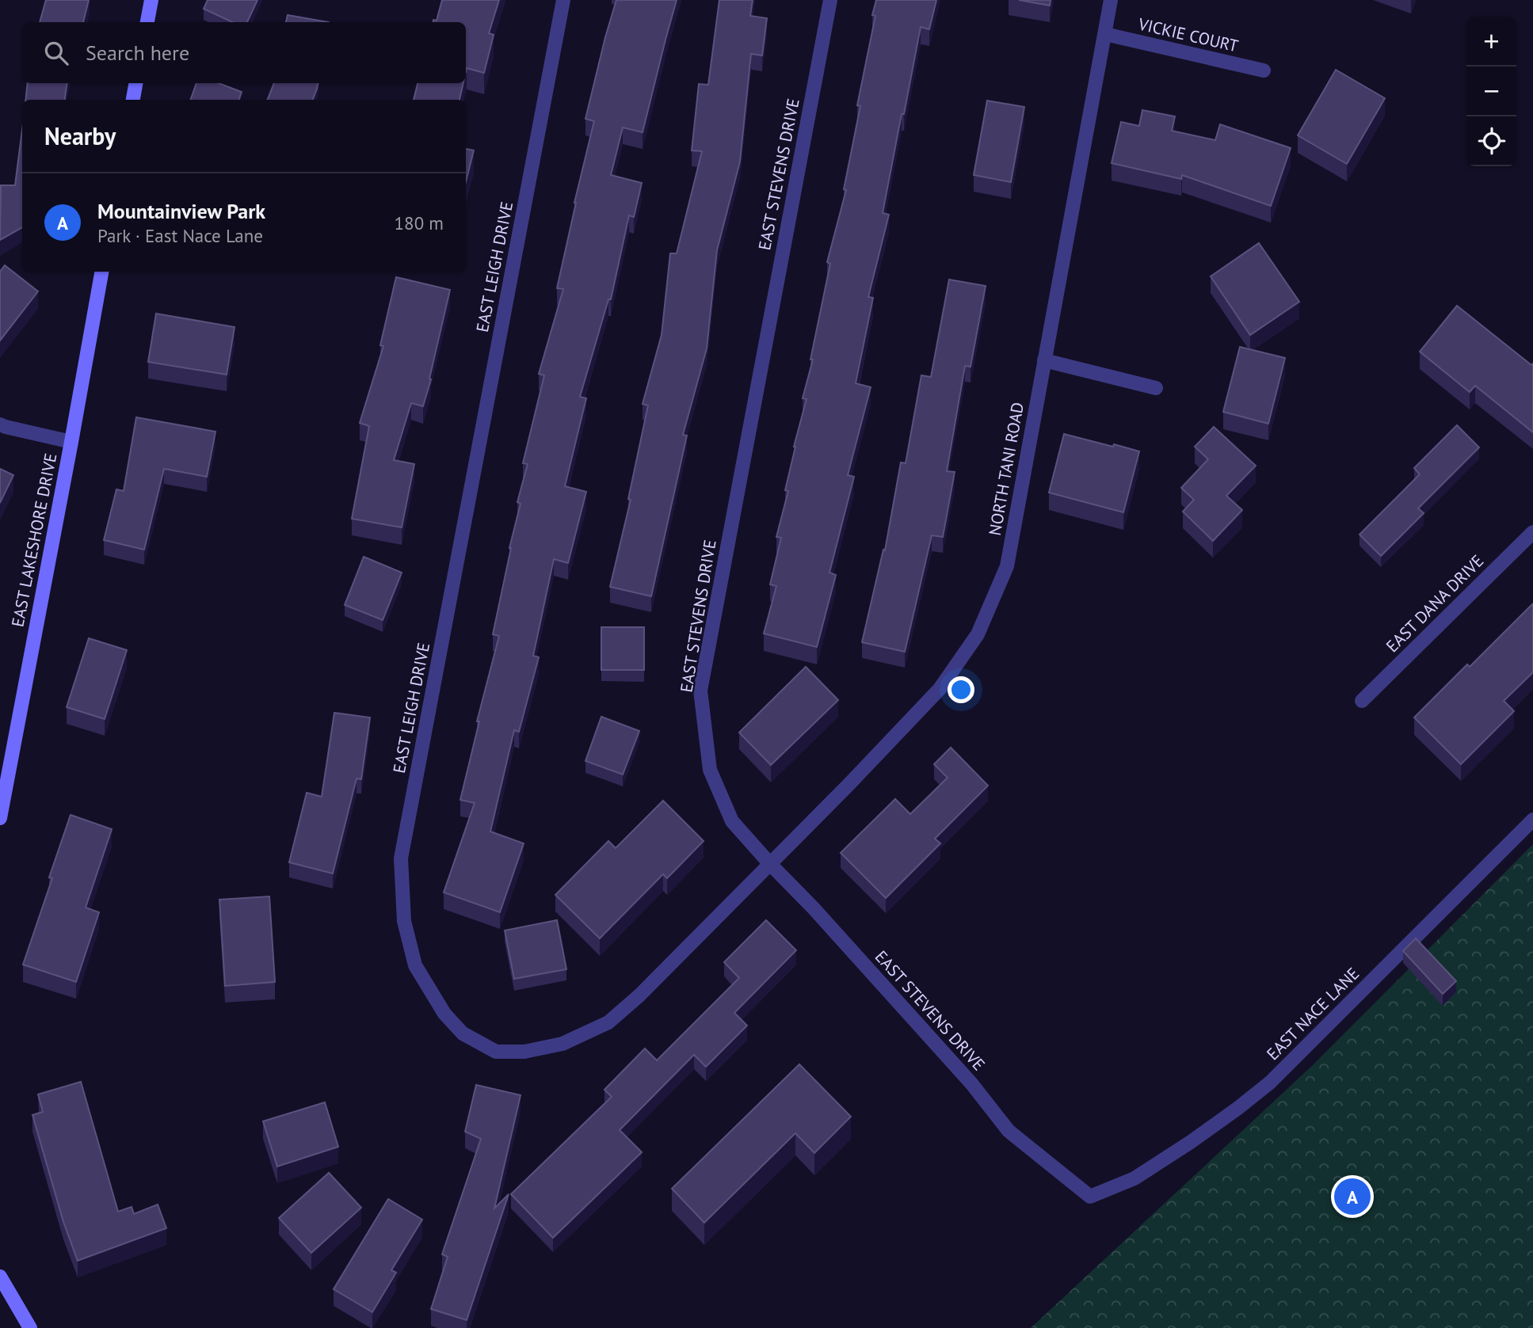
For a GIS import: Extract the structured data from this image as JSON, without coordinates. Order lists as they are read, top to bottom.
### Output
{
  "streets": {
    "main road": ["EAST LAKESHORE DRIVE"],
    "street": [
      "VICKIE COURT",
      "EAST STEVENS DRIVE",
      "EAST LEIGH DRIVE",
      "NORTH TANI ROAD",
      "EAST DANA DRIVE",
      "EAST NACE LANE"
    ]
  },
  "crossings": [
    ["VICKIE COURT", "NORTH TANI ROAD"],
    ["EAST STEVENS DRIVE", "EAST LEIGH DRIVE"],
    ["EAST STEVENS DRIVE", "NORTH TANI ROAD"],
    ["EAST STEVENS DRIVE", "EAST NACE LANE"],
    ["EAST LEIGH DRIVE", "NORTH TANI ROAD"]
  ],
  "page": {
    "map_buttons": ["+", "−"],
    "search": "Search here",
    "heading": "Nearby",
    "list": [
      {
        "mark": "A",
        "name": "Mountainview Park",
        "note": "Park · East Nace Lane",
        "value": "180 m"
      }
    ],
    "pins": "A"
  }
}
